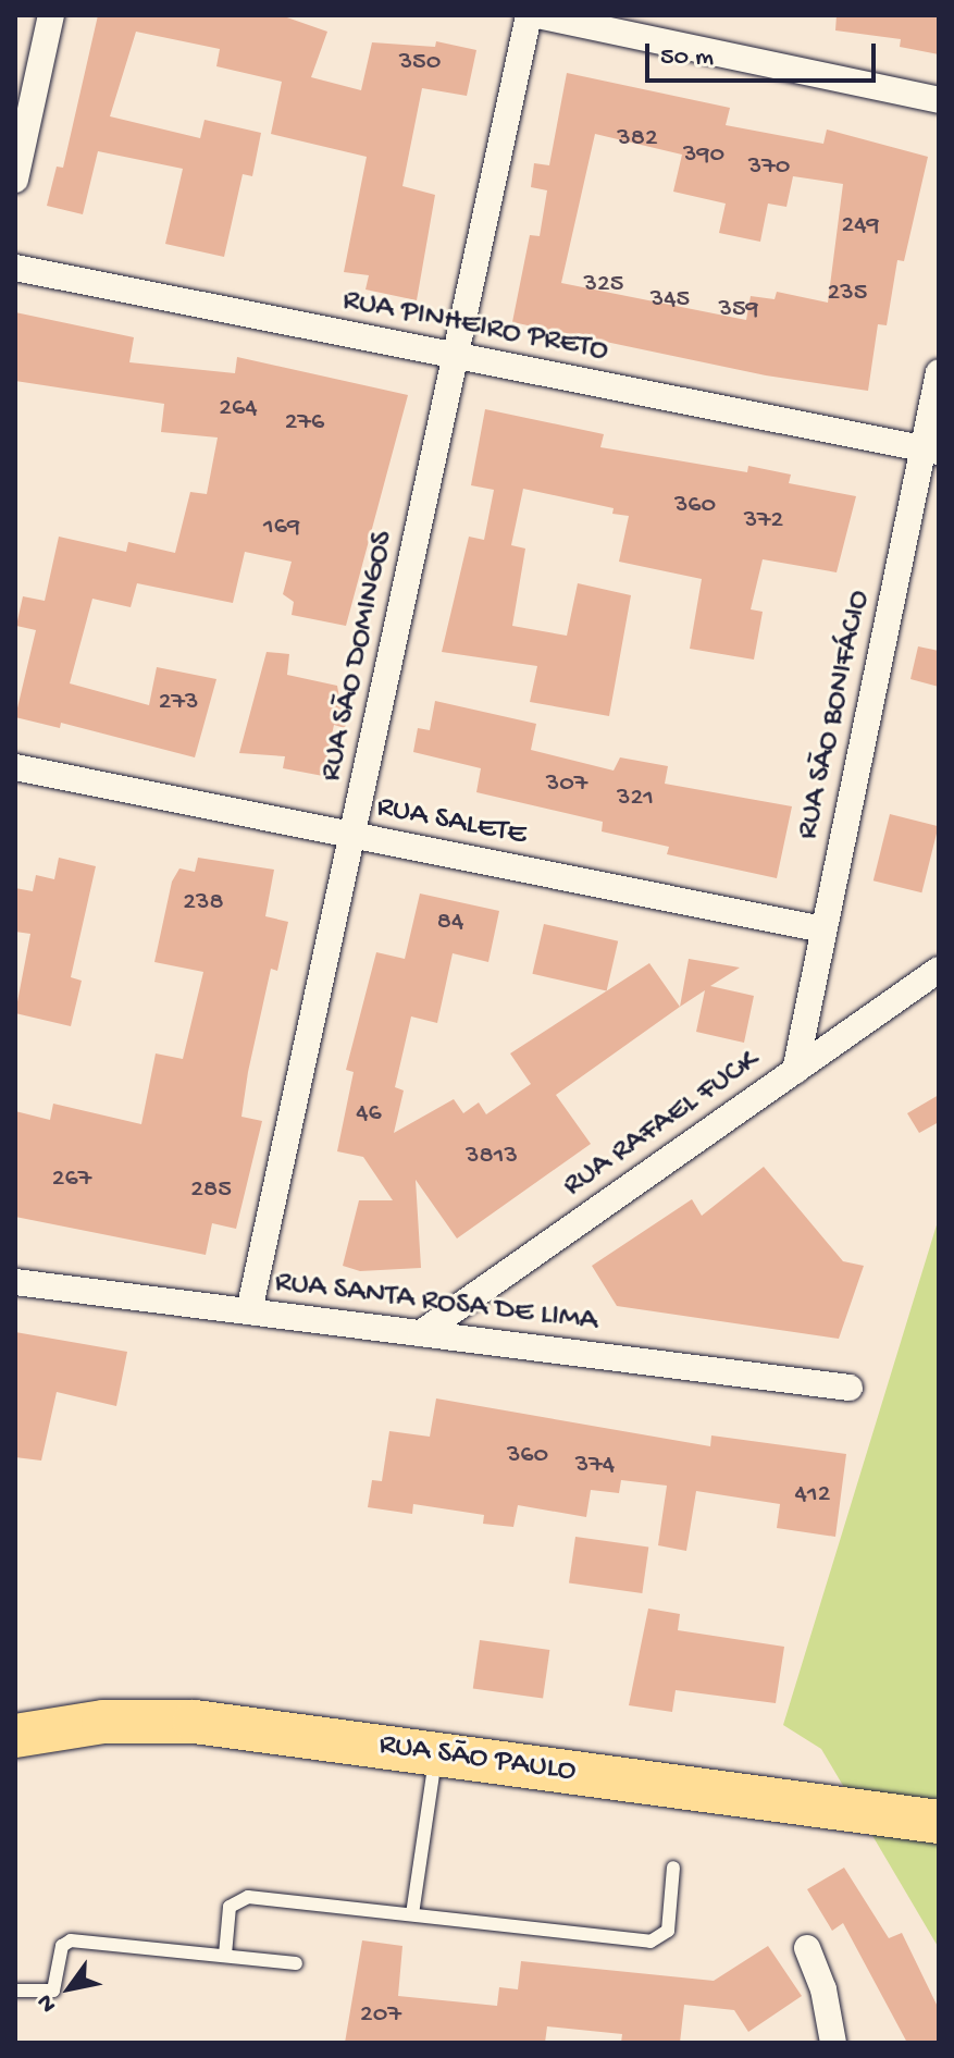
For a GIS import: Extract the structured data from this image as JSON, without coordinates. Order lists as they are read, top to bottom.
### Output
{
  "streets": {
    "main road": ["RUA SÃO PAULO"],
    "street": [
      "RUA PINHEIRO PRETO",
      "RUA SÃO DOMINGOS",
      "RUA SÃO BONIFÁCIO",
      "RUA SALETE",
      "RUA RAFAEL FUCK",
      "RUA SANTA ROSA DE LIMA"
    ]
  },
  "crossings": [
    ["RUA PINHEIRO PRETO", "RUA SÃO DOMINGOS"],
    ["RUA PINHEIRO PRETO", "RUA SÃO BONIFÁCIO"],
    ["RUA SÃO DOMINGOS", "RUA SALETE"],
    ["RUA SÃO DOMINGOS", "RUA SANTA ROSA DE LIMA"],
    ["RUA SÃO BONIFÁCIO", "RUA SALETE"],
    ["RUA SÃO BONIFÁCIO", "RUA RAFAEL FUCK"],
    ["RUA RAFAEL FUCK", "RUA SANTA ROSA DE LIMA"]
  ],
  "house_numbers": [
    "350",
    "382",
    "390",
    "370",
    "249",
    "325",
    "235",
    "345",
    "359",
    "264",
    "276",
    "360",
    "372",
    "169",
    "273",
    "307",
    "321",
    "238",
    "84",
    "46",
    "3813",
    "267",
    "285",
    "360",
    "374",
    "412",
    "207"
  ],
  "scale_bar": "50 m",
  "north": "bottom left"
}
